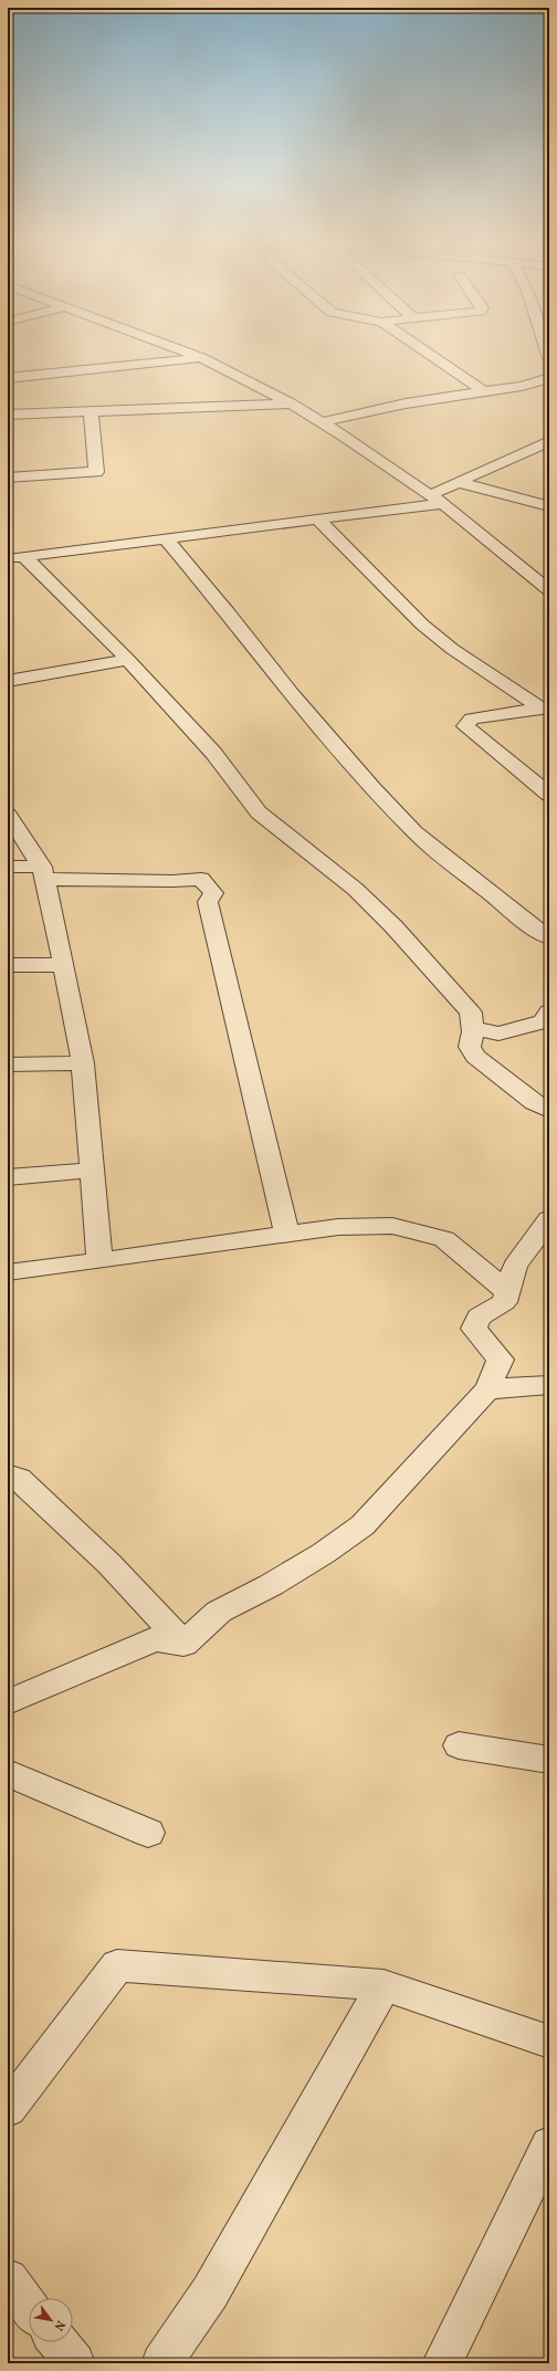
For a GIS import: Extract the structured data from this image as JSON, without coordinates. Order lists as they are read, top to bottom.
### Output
{
  "north": "bottom right"
}
